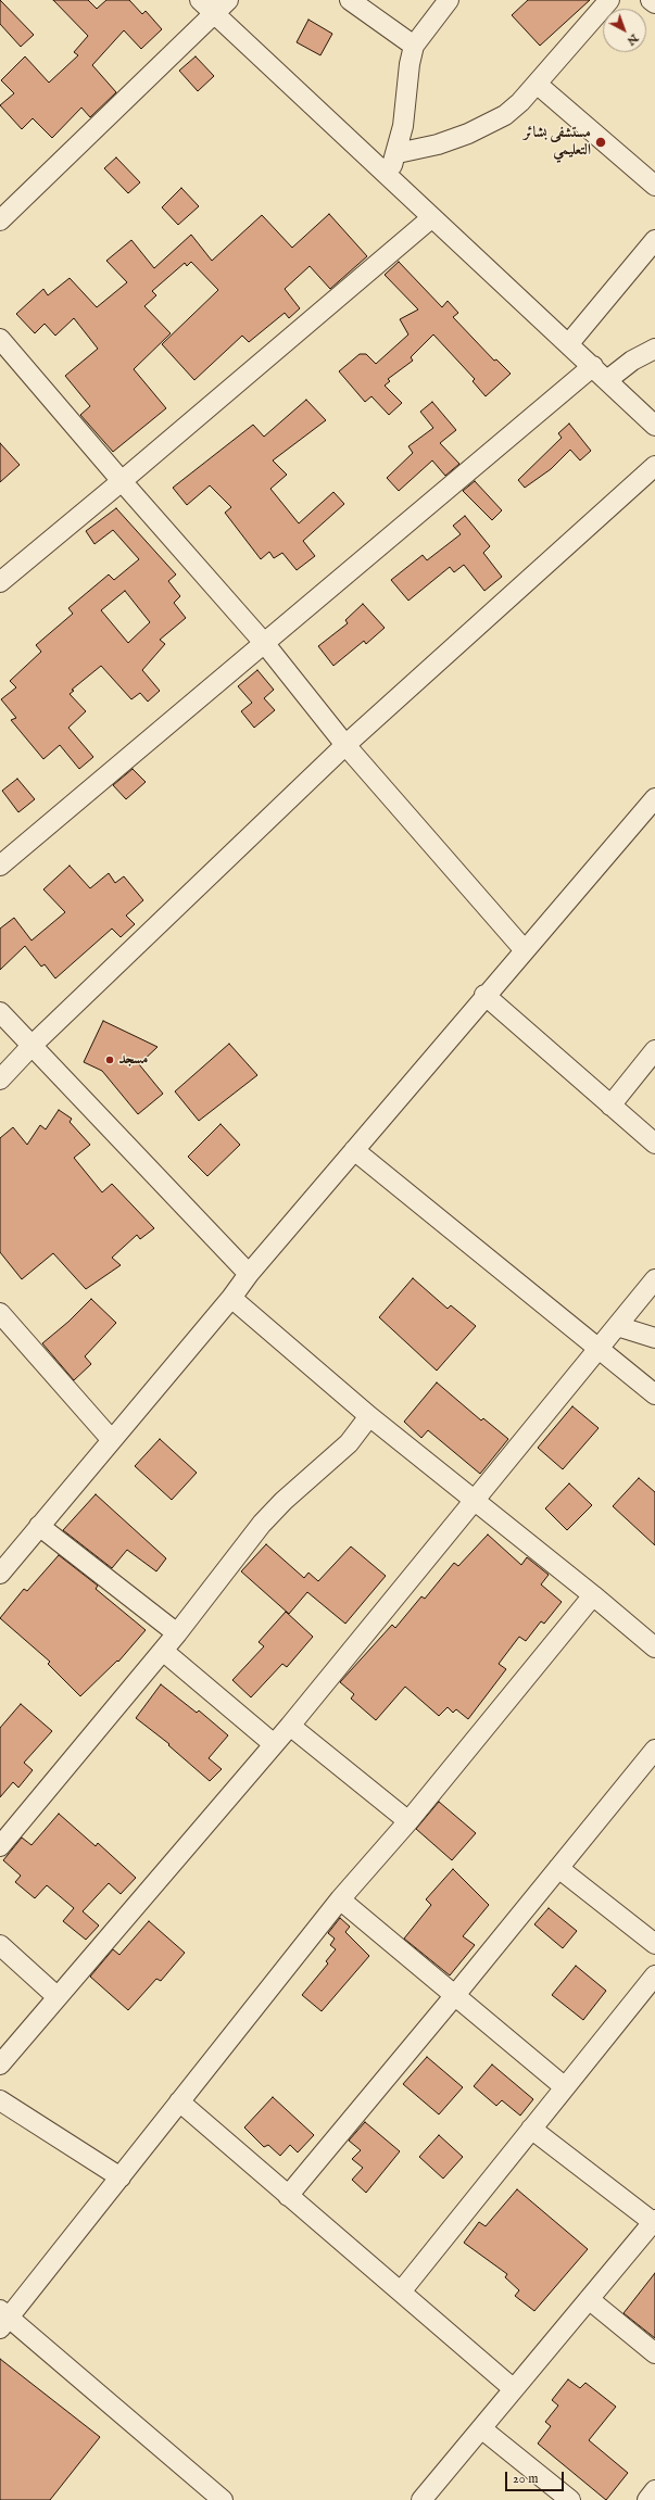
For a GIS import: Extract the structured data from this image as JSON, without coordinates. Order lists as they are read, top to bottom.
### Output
{
  "places": ["مستشفى بشائر التعليمي", "مسجد"],
  "scale_bar": "20 m",
  "north": "bottom right"
}
